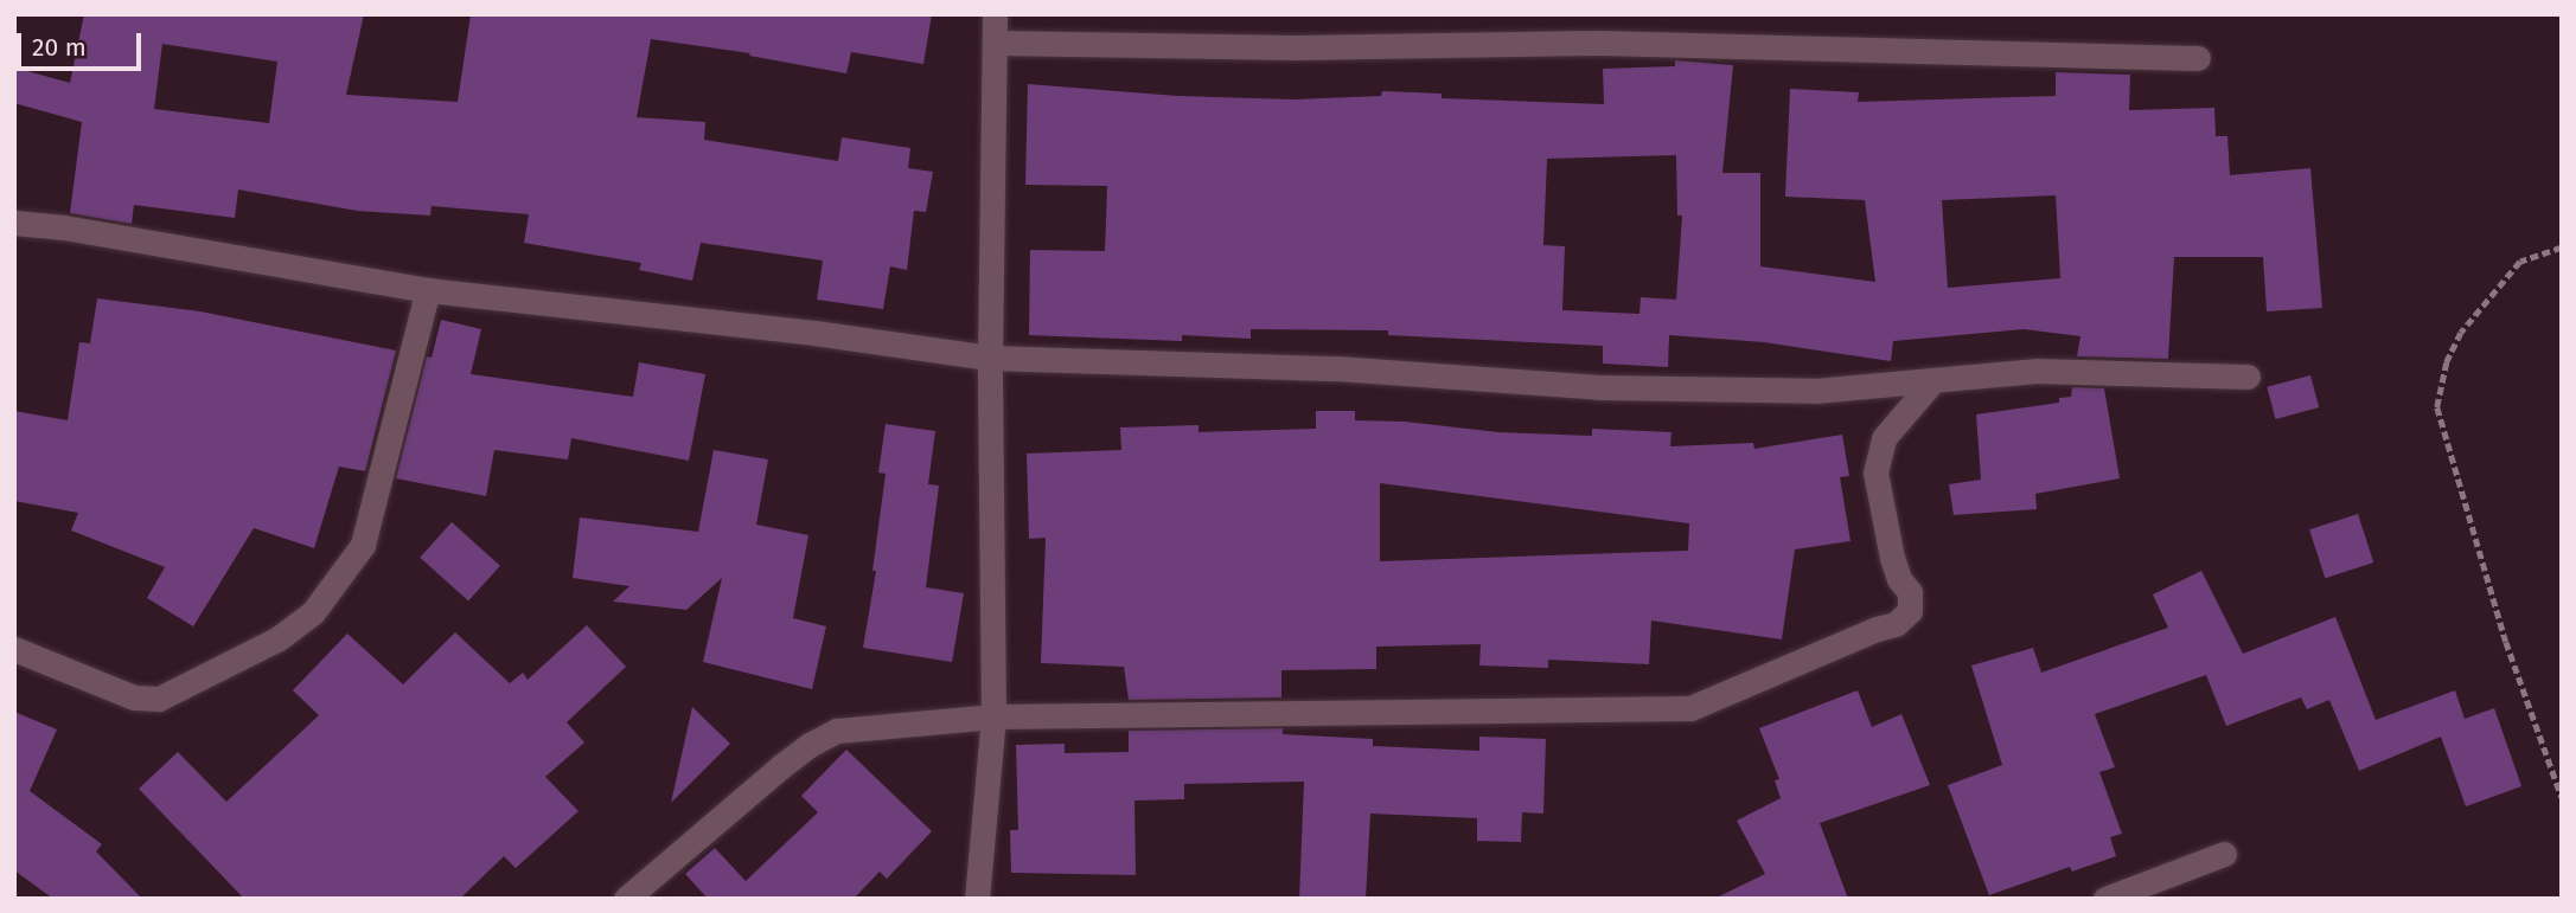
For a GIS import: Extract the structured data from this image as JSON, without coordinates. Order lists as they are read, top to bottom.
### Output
{
  "scale_bar": "20 m"
}
